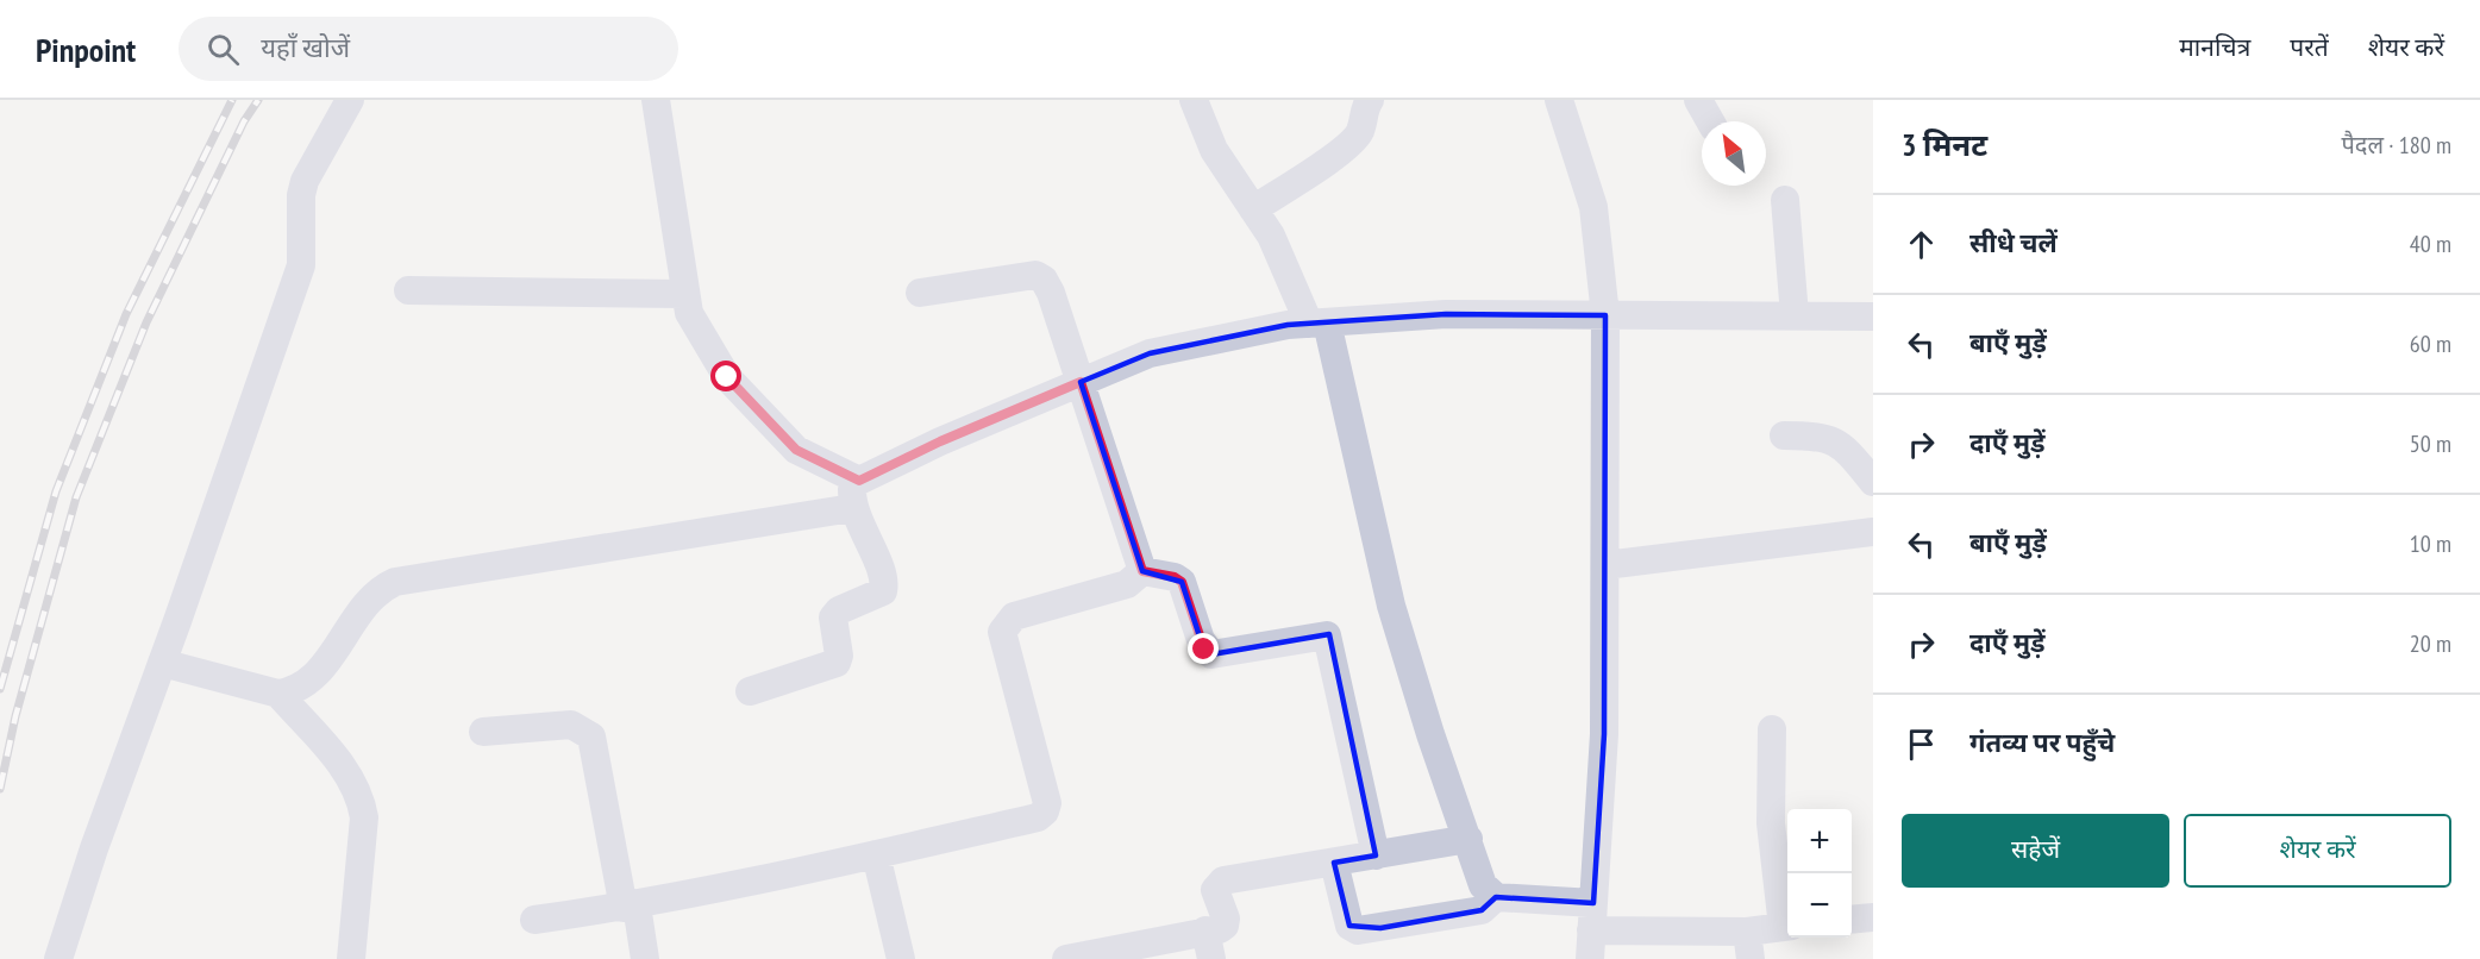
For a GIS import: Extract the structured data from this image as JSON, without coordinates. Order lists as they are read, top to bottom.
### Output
{
  "north": "top left",
  "page": {
    "header": "Pinpoint",
    "search": "यहाँ खोजें",
    "nav": ["मानचित्र", "परतें", "शेयर करें"],
    "heading": ["3 मिनट", "पैदल · 180 m"],
    "list": [
      ["सीधे चलें", "40 m"],
      ["बाएँ मुड़ें", "60 m"],
      ["दाएँ मुड़ें", "50 m"],
      ["बाएँ मुड़ें", "10 m"],
      ["दाएँ मुड़ें", "20 m"],
      "गंतव्य पर पहुँचे"
    ],
    "buttons": ["सहेजें", "शेयर करें"],
    "map_buttons": ["+", "−"]
  }
}
